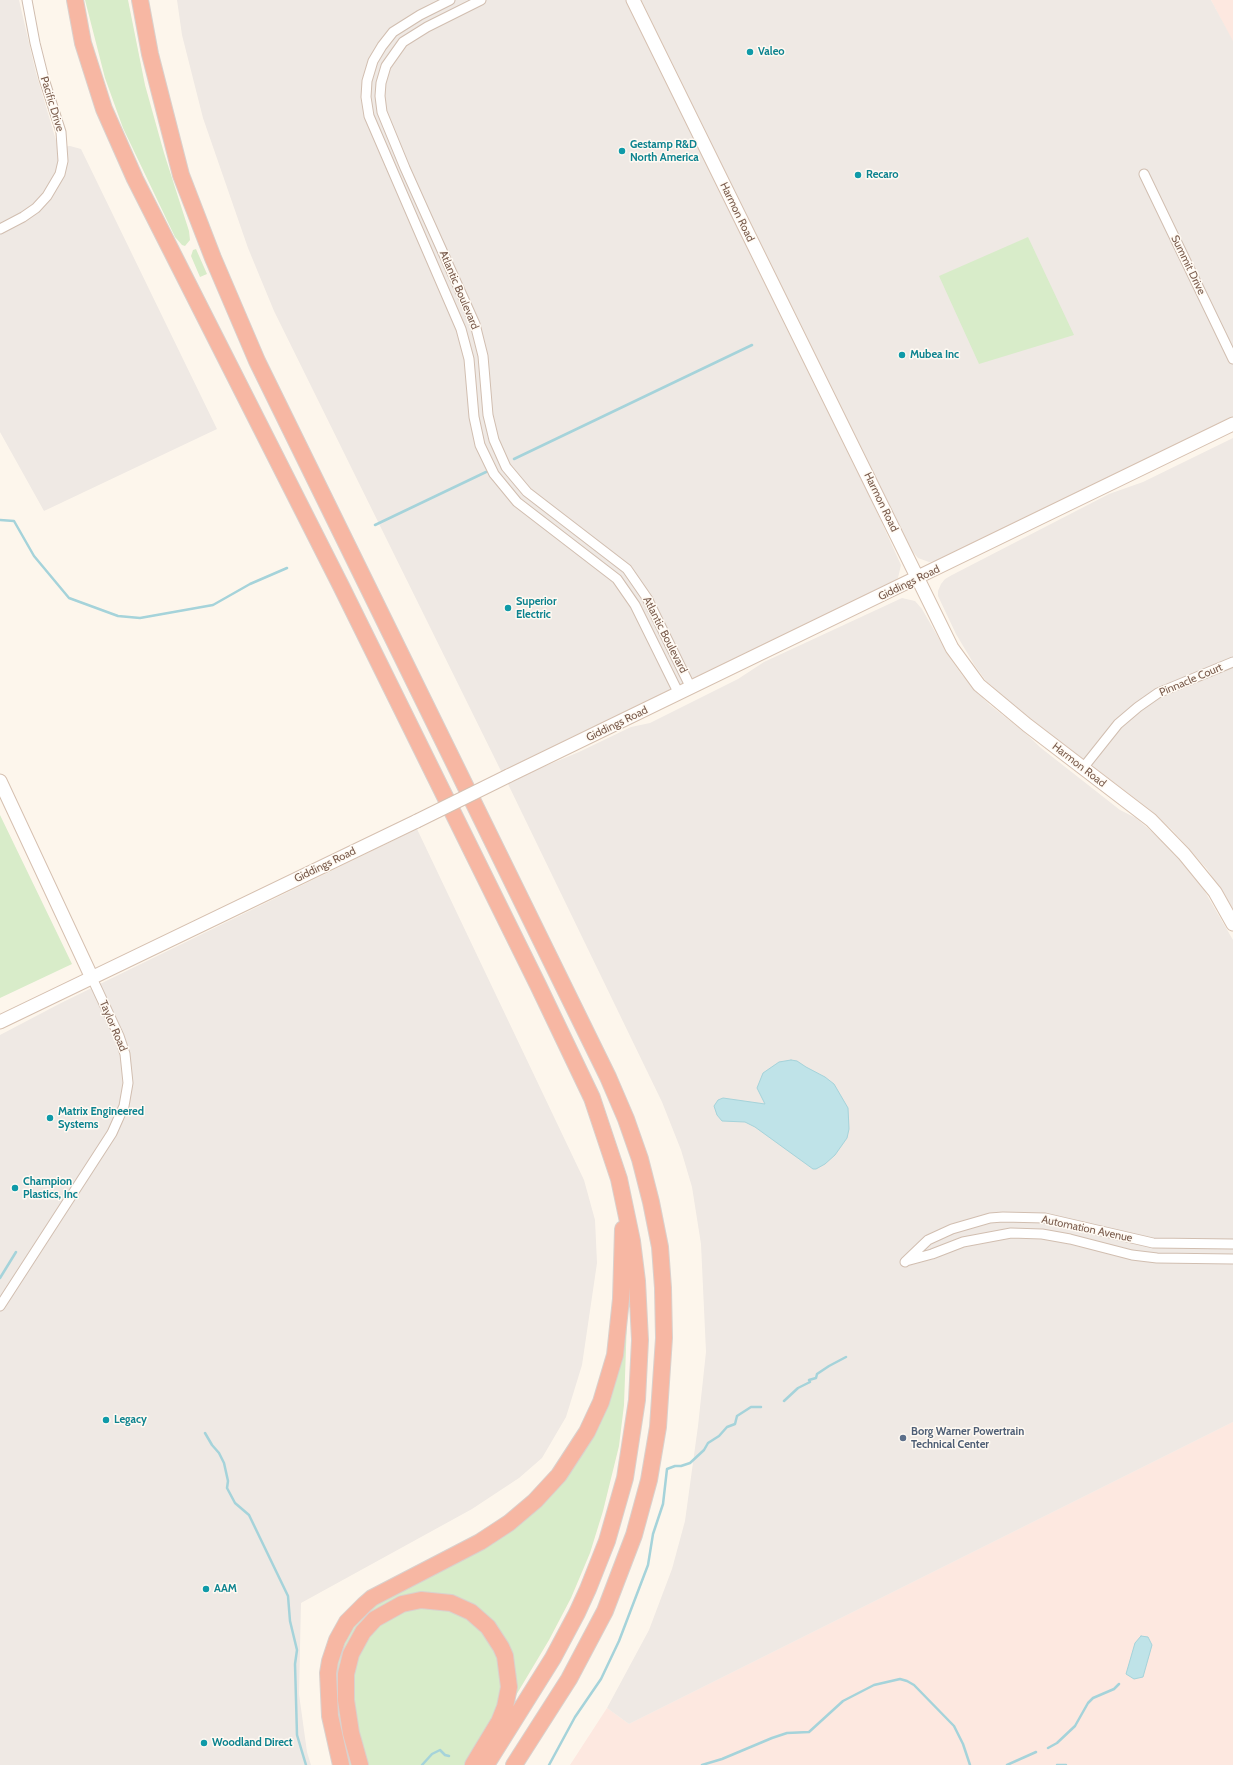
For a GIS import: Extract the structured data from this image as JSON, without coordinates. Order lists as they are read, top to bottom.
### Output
{
  "streets": {
    "street": [
      "Pacific Drive",
      "Harmon Road",
      "Summit Drive",
      "Atlantic Boulevard",
      "Giddings Road",
      "Pinnacle Court",
      "Taylor Road",
      "Automation Avenue"
    ]
  },
  "crossings": [
    ["Harmon Road", "Giddings Road"],
    ["Harmon Road", "Pinnacle Court"],
    ["Atlantic Boulevard", "Giddings Road"],
    ["Giddings Road", "Taylor Road"]
  ],
  "places": [
    "Valeo",
    "Gestamp R&D North America",
    "Recaro",
    "Mubea Inc",
    "Superior Electric",
    "Matrix Engineered Systems",
    "Champion Plastics, Inc",
    "Legacy",
    "Borg Warner Powertrain Technical Center",
    "AAM",
    "Woodland Direct"
  ]
}
